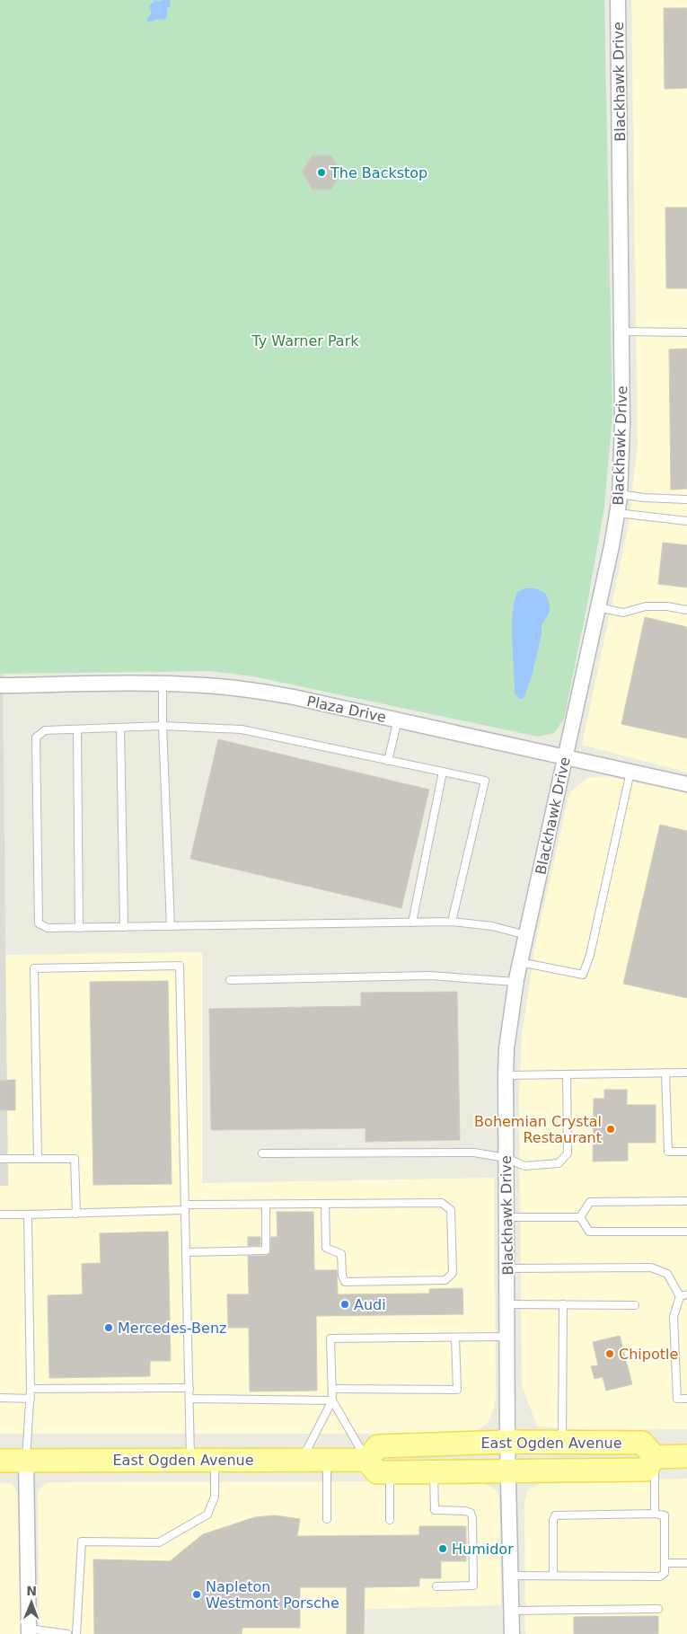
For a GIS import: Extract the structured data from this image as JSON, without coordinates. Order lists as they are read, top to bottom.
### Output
{
  "streets": {
    "main road": ["East Ogden Avenue"],
    "street": ["Blackhawk Drive", "Plaza Drive"]
  },
  "crossings": [
    ["Blackhawk Drive", "Plaza Drive"],
    ["Blackhawk Drive", "East Ogden Avenue"]
  ],
  "parks": ["Ty Warner Park"],
  "places": [
    "The Backstop",
    "Bohemian Crystal Restaurant",
    "Audi",
    "Mercedes-Benz",
    "Chipotle",
    "Humidor",
    "Napleton Westmont Porsche"
  ],
  "north": "top"
}
